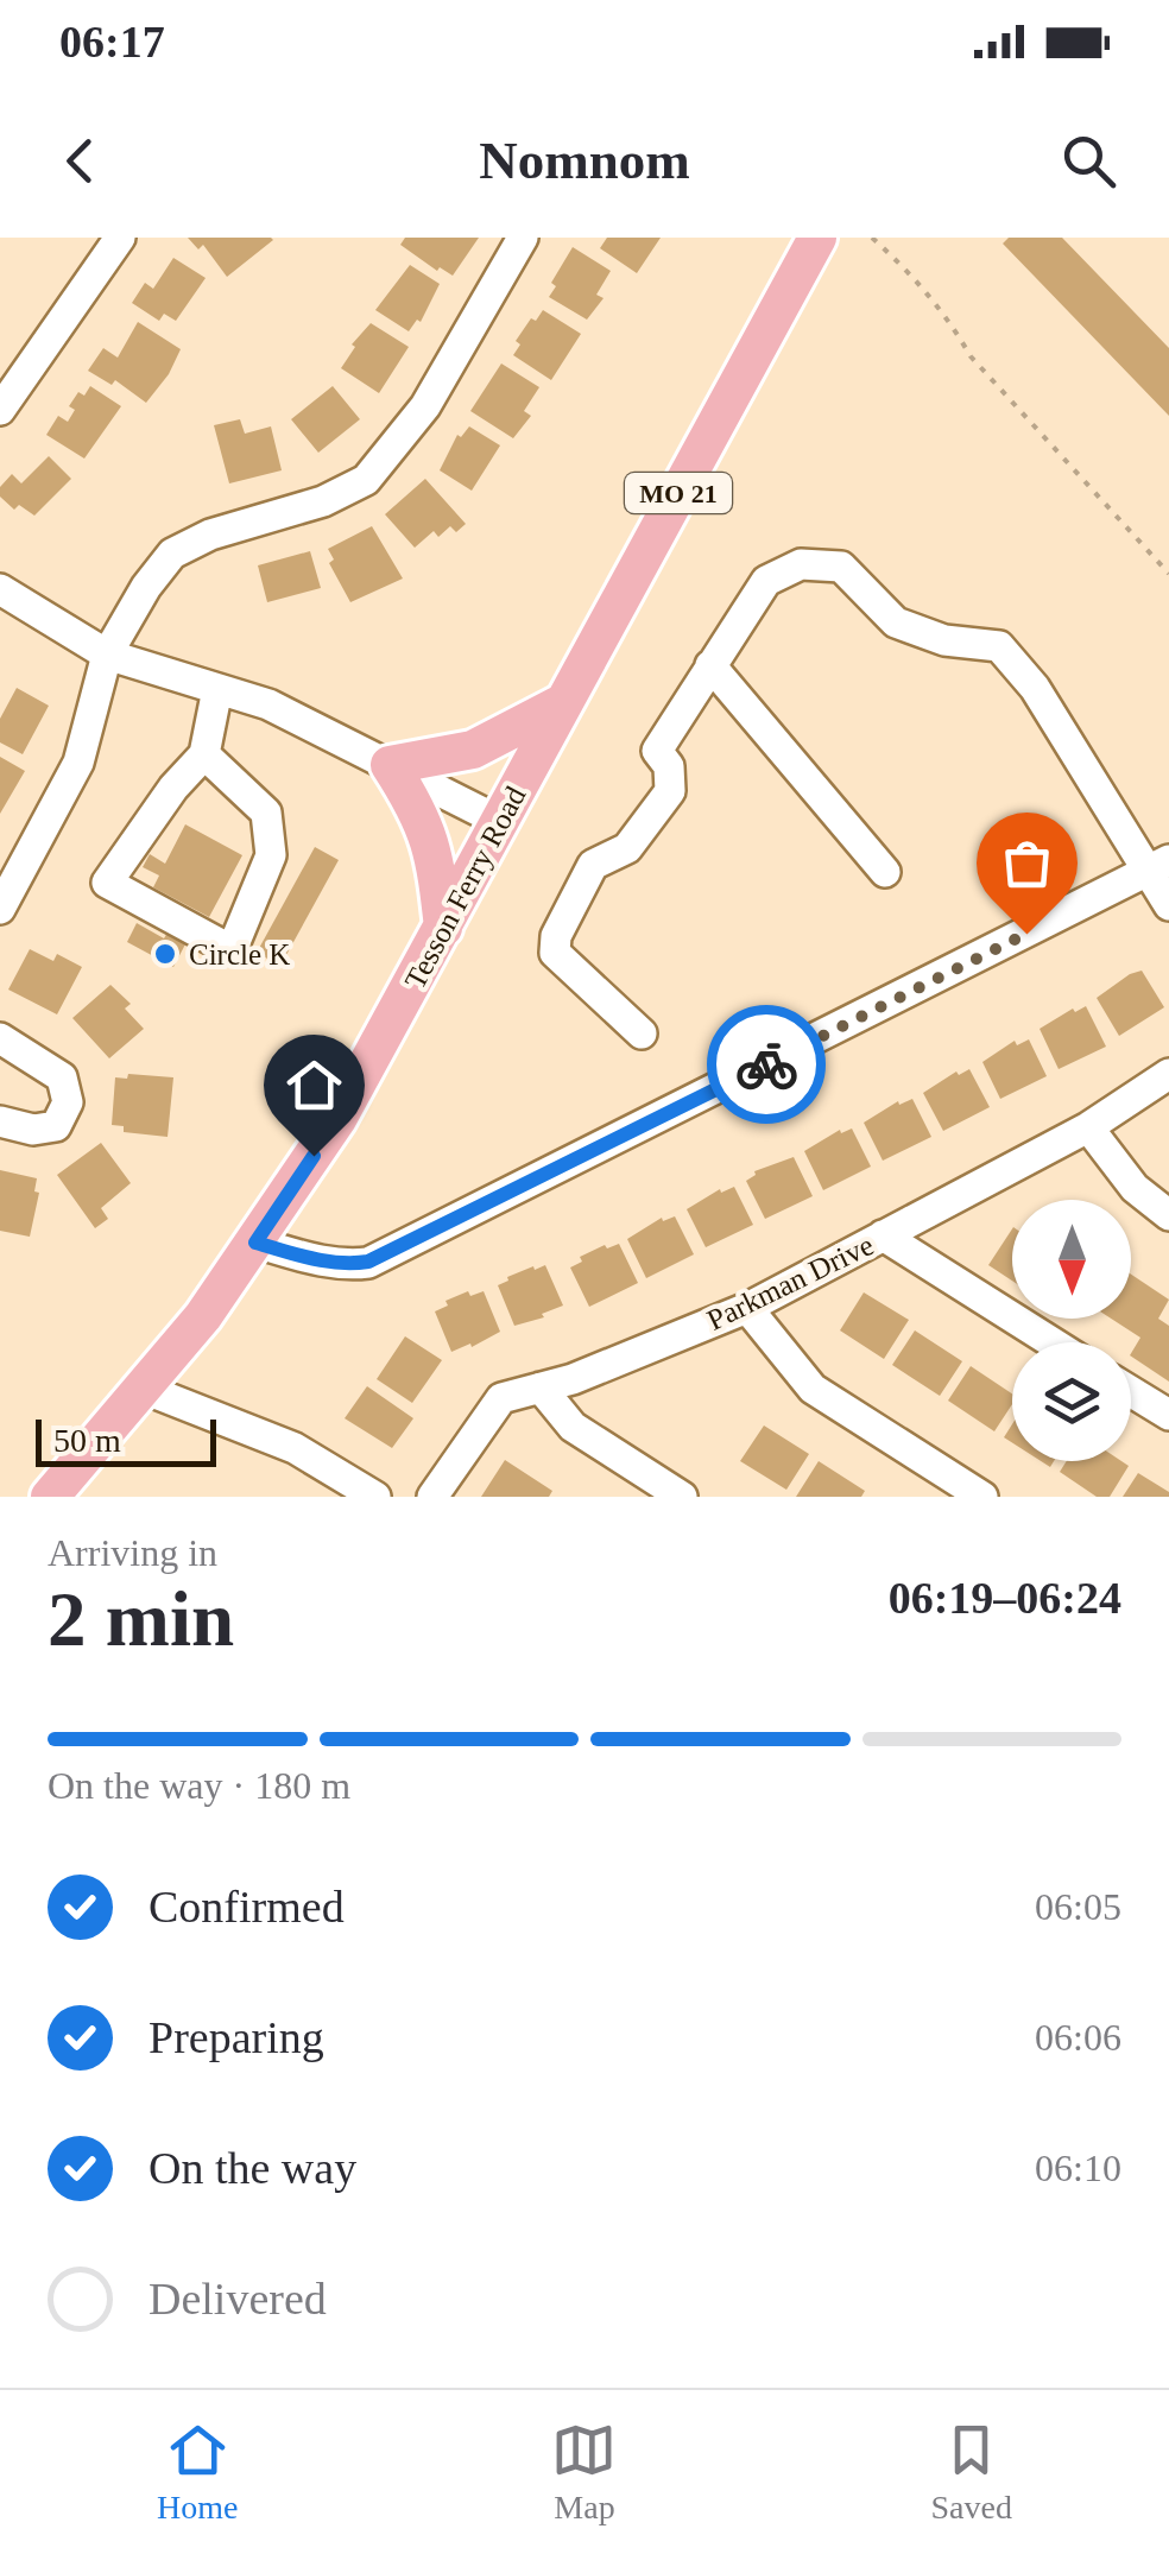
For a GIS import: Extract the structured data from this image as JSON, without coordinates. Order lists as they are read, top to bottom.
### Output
{
  "streets": {
    "main road": ["MO 21", "Tesson Ferry Road"],
    "street": ["Parkman Drive"]
  },
  "places": ["Circle K"],
  "scale_bar": "50 m",
  "north": "bottom",
  "page": {
    "status": "06:17",
    "header": "Nomnom",
    "scale": "50 m",
    "heading": ["2 min", "Arriving in", "06:19–06:24"],
    "bar": "On the way · 180 m",
    "list": [
      ["Confirmed", "06:05"],
      ["Preparing", "06:06"],
      ["On the way", "06:10"],
      "Delivered"
    ],
    "tabs": ["Home", "Map", "Saved"]
  }
}
